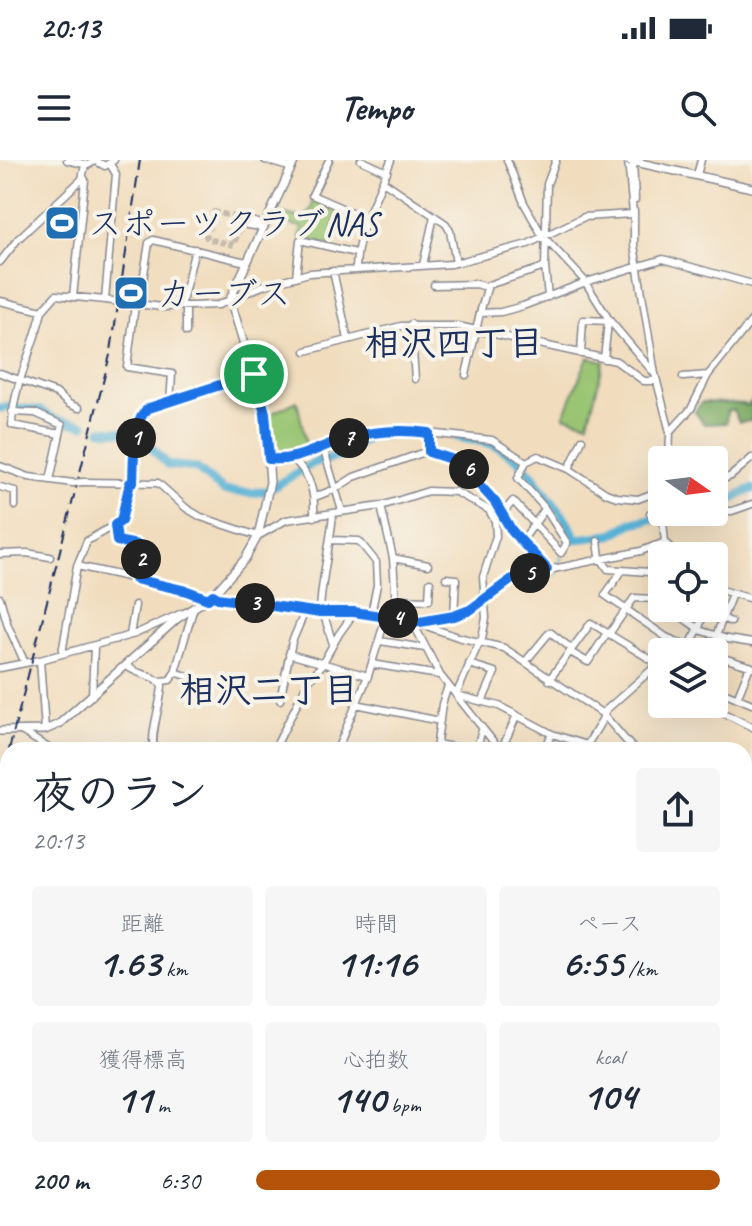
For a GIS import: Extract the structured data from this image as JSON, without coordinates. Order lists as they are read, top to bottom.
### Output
{
  "districts": ["相沢四丁目", "相沢二丁目"],
  "places": {
    "sports": ["スポーツクラブNAS", "カーブス"]
  },
  "north": "right",
  "page": {
    "status": "20:13",
    "header": "Tempo",
    "pins": [
      "1",
      "7",
      "6",
      "2",
      "5",
      "3",
      "4"
    ],
    "heading": ["夜のラン", "20:13"],
    "stats": [
      ["距離", "1.63 km"],
      ["時間", "11:16"],
      ["ペース", "6:55 /km"],
      ["獲得標高", "11 m"],
      ["心拍数", "140 bpm"],
      ["kcal", "104"]
    ],
    "list": [
      {
        "name": "200 m",
        "note": "6:30"
      }
    ]
  }
}
